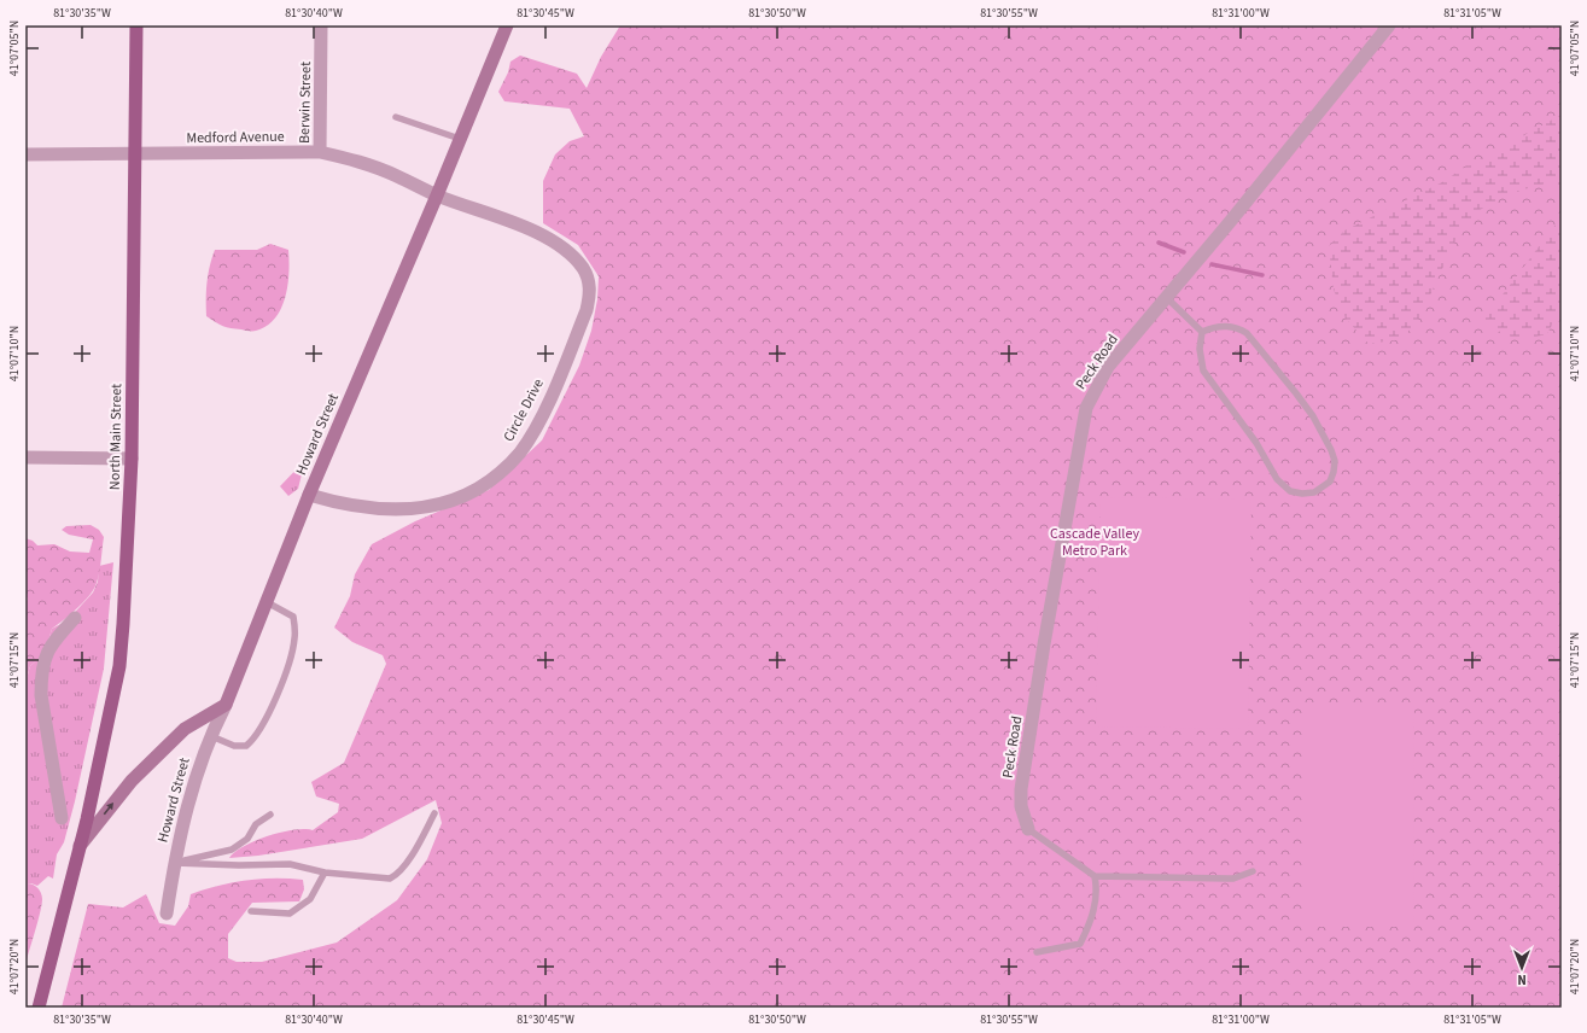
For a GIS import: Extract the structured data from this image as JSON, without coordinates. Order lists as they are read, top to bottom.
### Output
{
  "streets": {
    "main road": ["Howard Street", "North Main Street"],
    "street": [
      "Berwin Street",
      "Medford Avenue",
      "Peck Road",
      "Circle Drive"
    ]
  },
  "crossings": [
    ["Berwin Street", "Medford Avenue"],
    ["Medford Avenue", "Circle Drive"],
    ["Medford Avenue", "Howard Street"],
    ["Medford Avenue", "North Main Street"],
    ["Circle Drive", "Howard Street"]
  ],
  "parks": ["Cascade Valley Metro Park"],
  "north": "bottom",
  "coordinates": [
    "81°30'35\"W",
    "81°30'40\"W",
    "81°30'45\"W",
    "81°30'50\"W",
    "81°30'55\"W",
    "81°31'00\"W",
    "81°31'05\"W",
    "41°07'05\"N",
    "41°07'10\"N",
    "41°07'15\"N",
    "41°07'20\"N"
  ]
}
